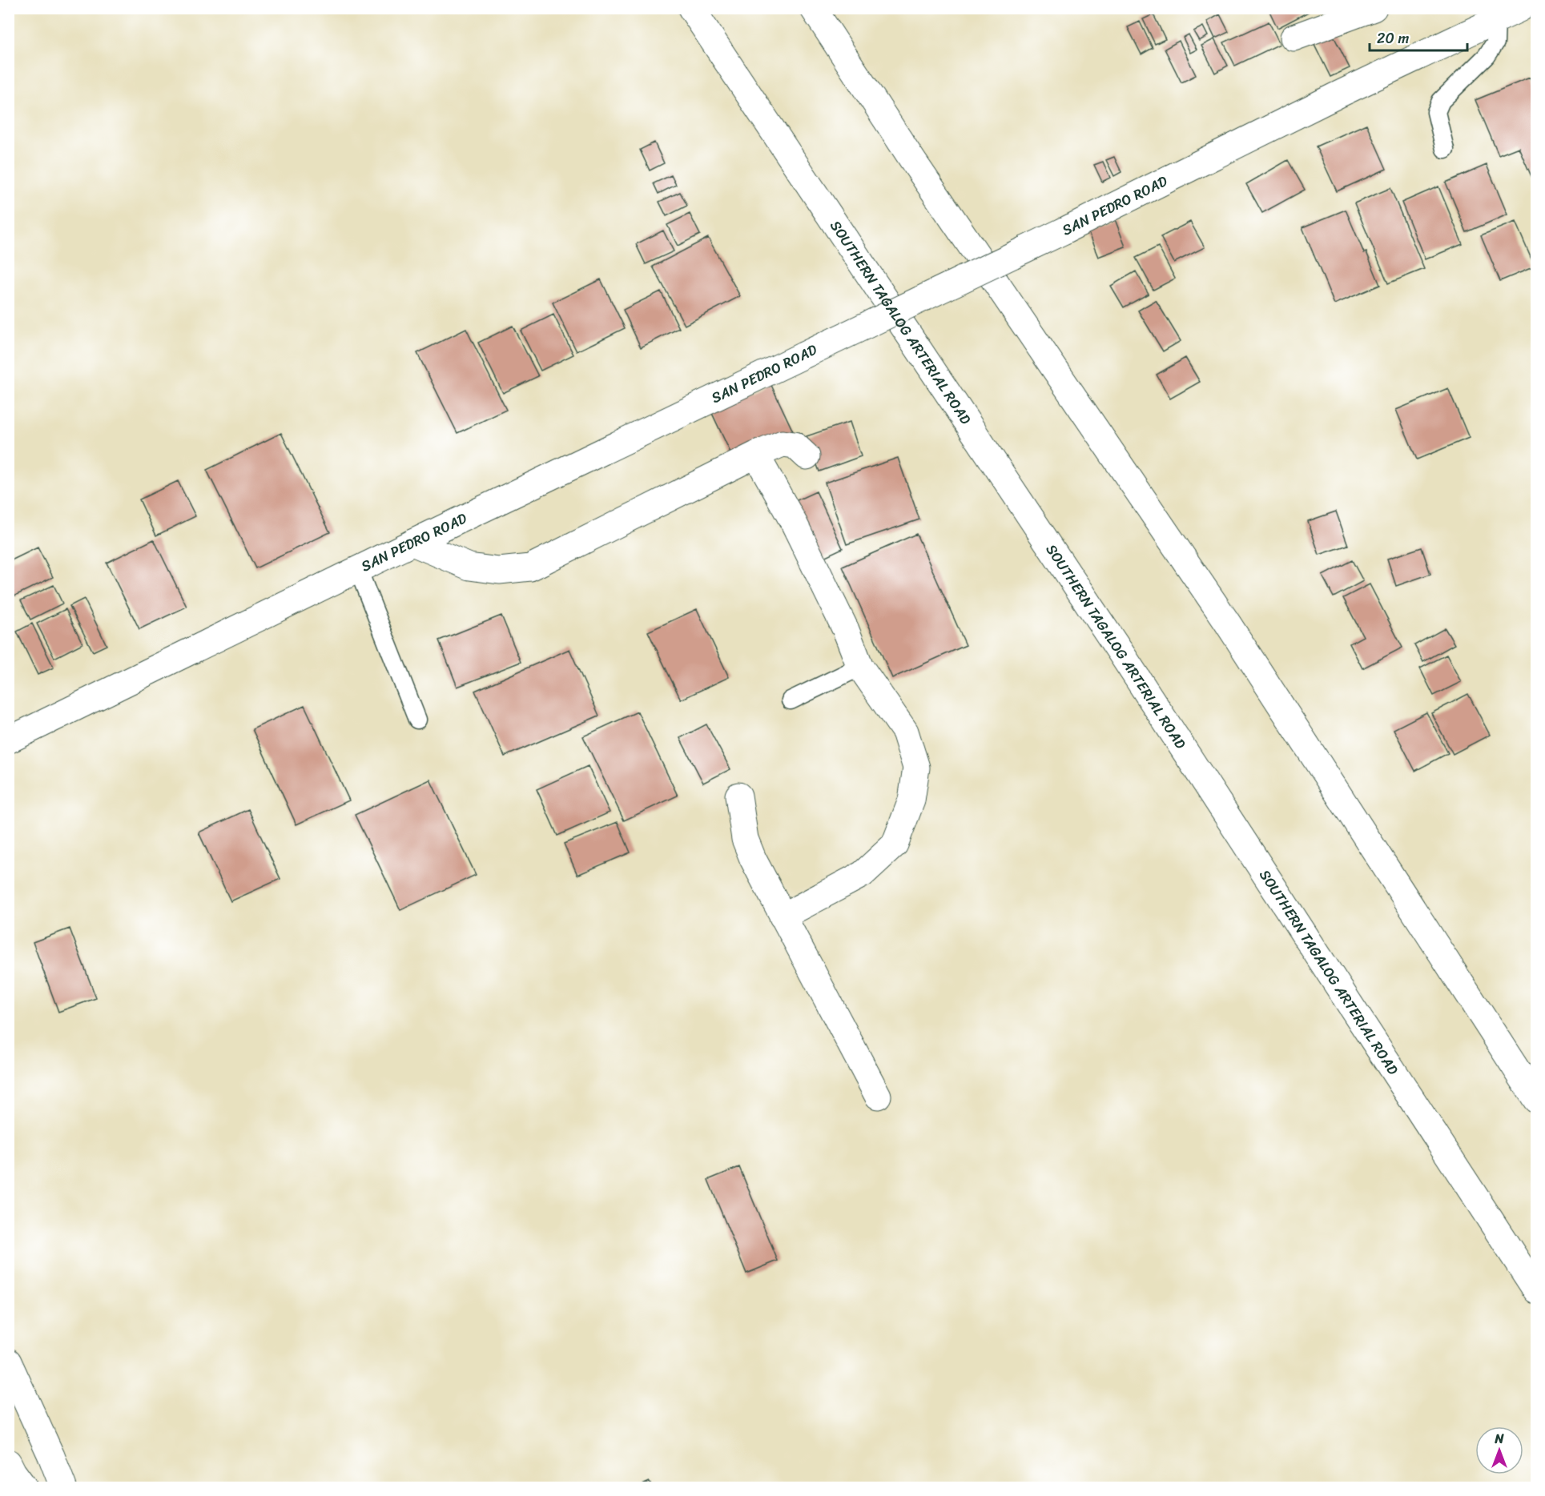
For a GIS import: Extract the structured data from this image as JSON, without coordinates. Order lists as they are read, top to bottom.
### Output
{
  "streets": {
    "main road": ["SAN PEDRO ROAD", "SOUTHERN TAGALOG ARTERIAL ROAD"]
  },
  "scale_bar": "20 m",
  "north": "top"
}
